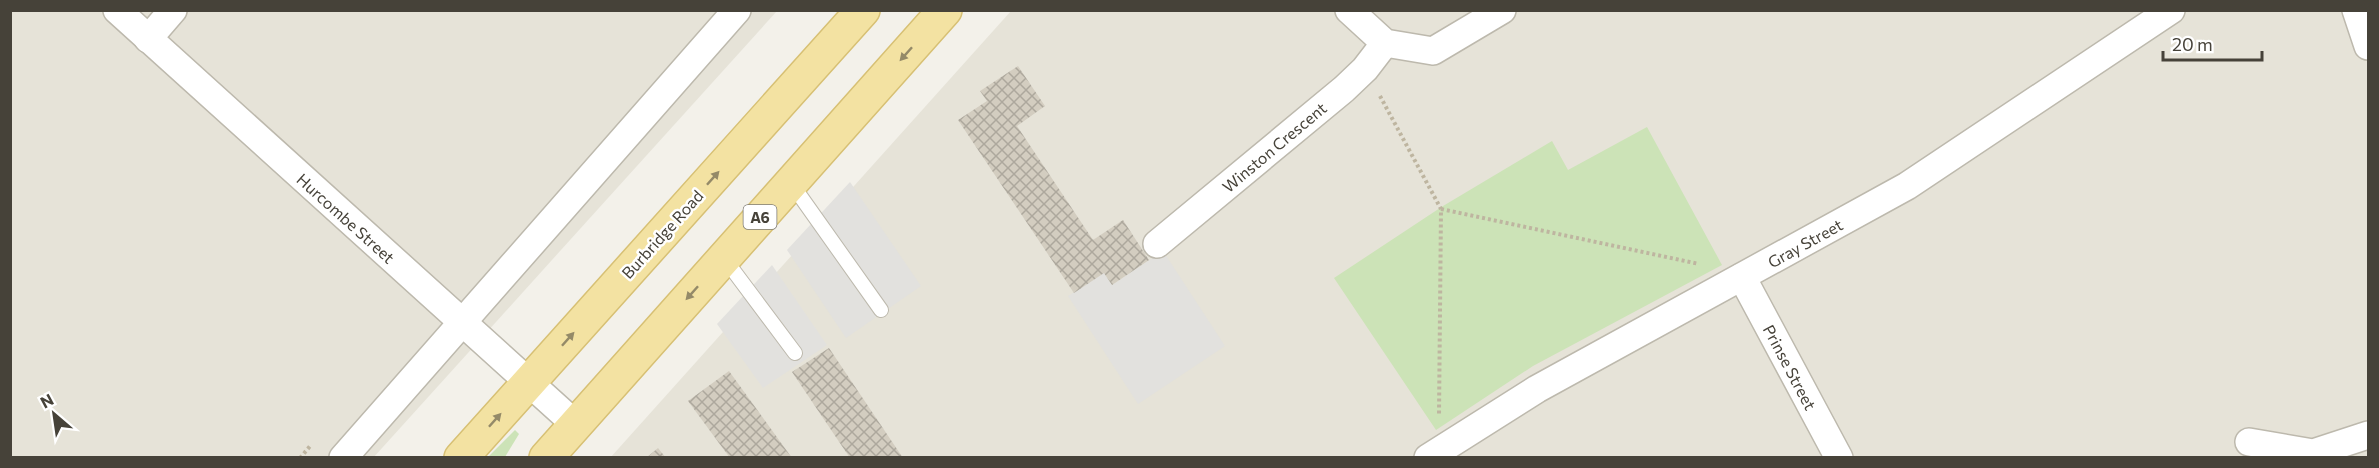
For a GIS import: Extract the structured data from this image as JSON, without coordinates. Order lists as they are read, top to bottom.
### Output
{
  "streets": {
    "main road": ["A6", "Burbridge Road"],
    "street": [
      "Winston Crescent",
      "Hurcombe Street",
      "Gray Street",
      "Prinse Street"
    ]
  },
  "crossings": [
    ["A6", "Hurcombe Street"],
    ["Hurcombe Street", "Burbridge Road"],
    ["Gray Street", "Prinse Street"]
  ],
  "scale_bar": "20 m",
  "north": "top left"
}
